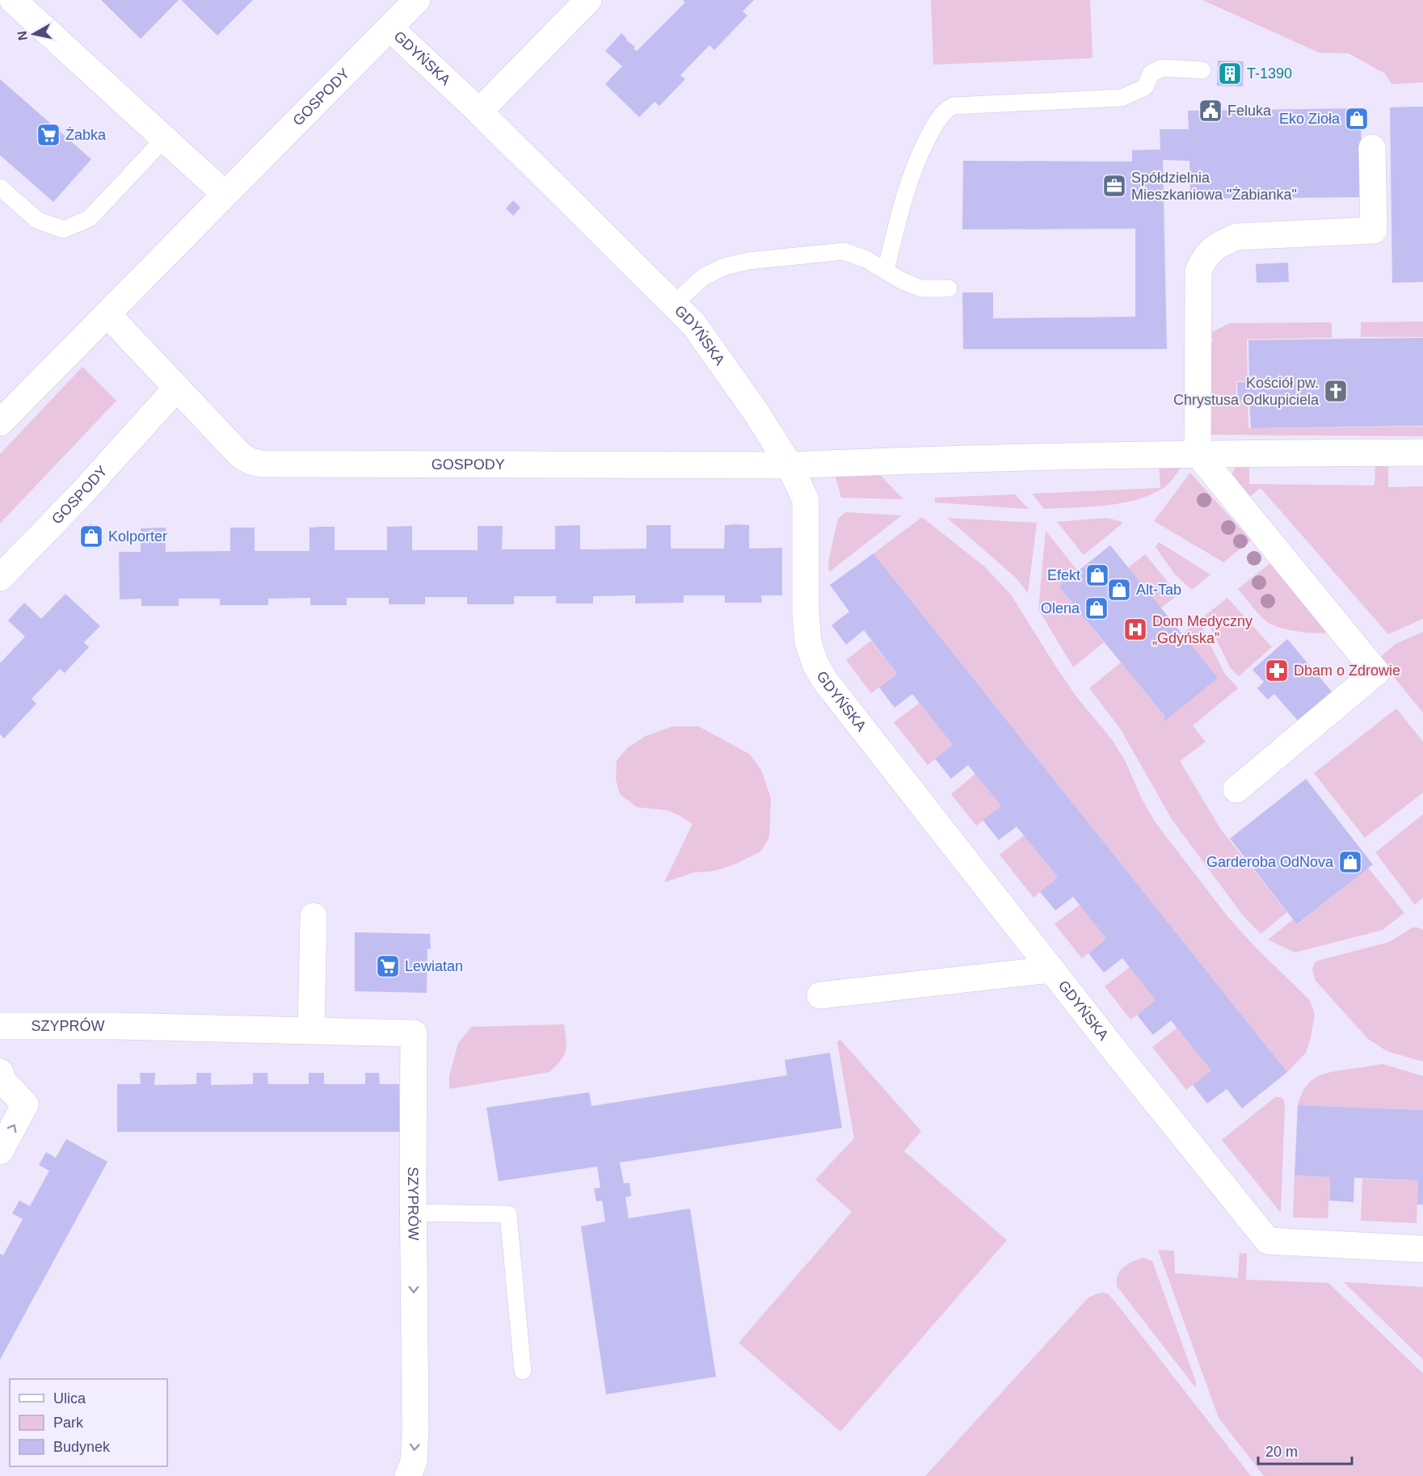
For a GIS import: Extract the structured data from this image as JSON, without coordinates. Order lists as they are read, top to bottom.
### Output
{
  "streets": {
    "street": ["GDYŃSKA", "GOSPODY", "SZYPRÓW"]
  },
  "crossings": [
    ["GDYŃSKA", "GOSPODY"]
  ],
  "places": {
    "building": ["T-1390"],
    "public building": ["Feluka"],
    "shop": [
      "Eko Zioła",
      "Kolporter",
      "Efekt",
      "Alt-Tab",
      "Olena",
      "Garderoba OdNova"
    ],
    "supermarket": ["Żabka", "Lewiatan"],
    "office": ["Spółdzielnia Mieszkaniowa \"Żabianka\""],
    "church": ["Kościół pw. Chrystusa Odkupiciela"],
    "hospital": ["Dom Medyczny „Gdyńska”"],
    "pharmacy": ["Dbam o Zdrowie"]
  },
  "legend": ["Ulica", "Park", "Budynek"],
  "scale_bar": "20 m",
  "north": "left"
}
